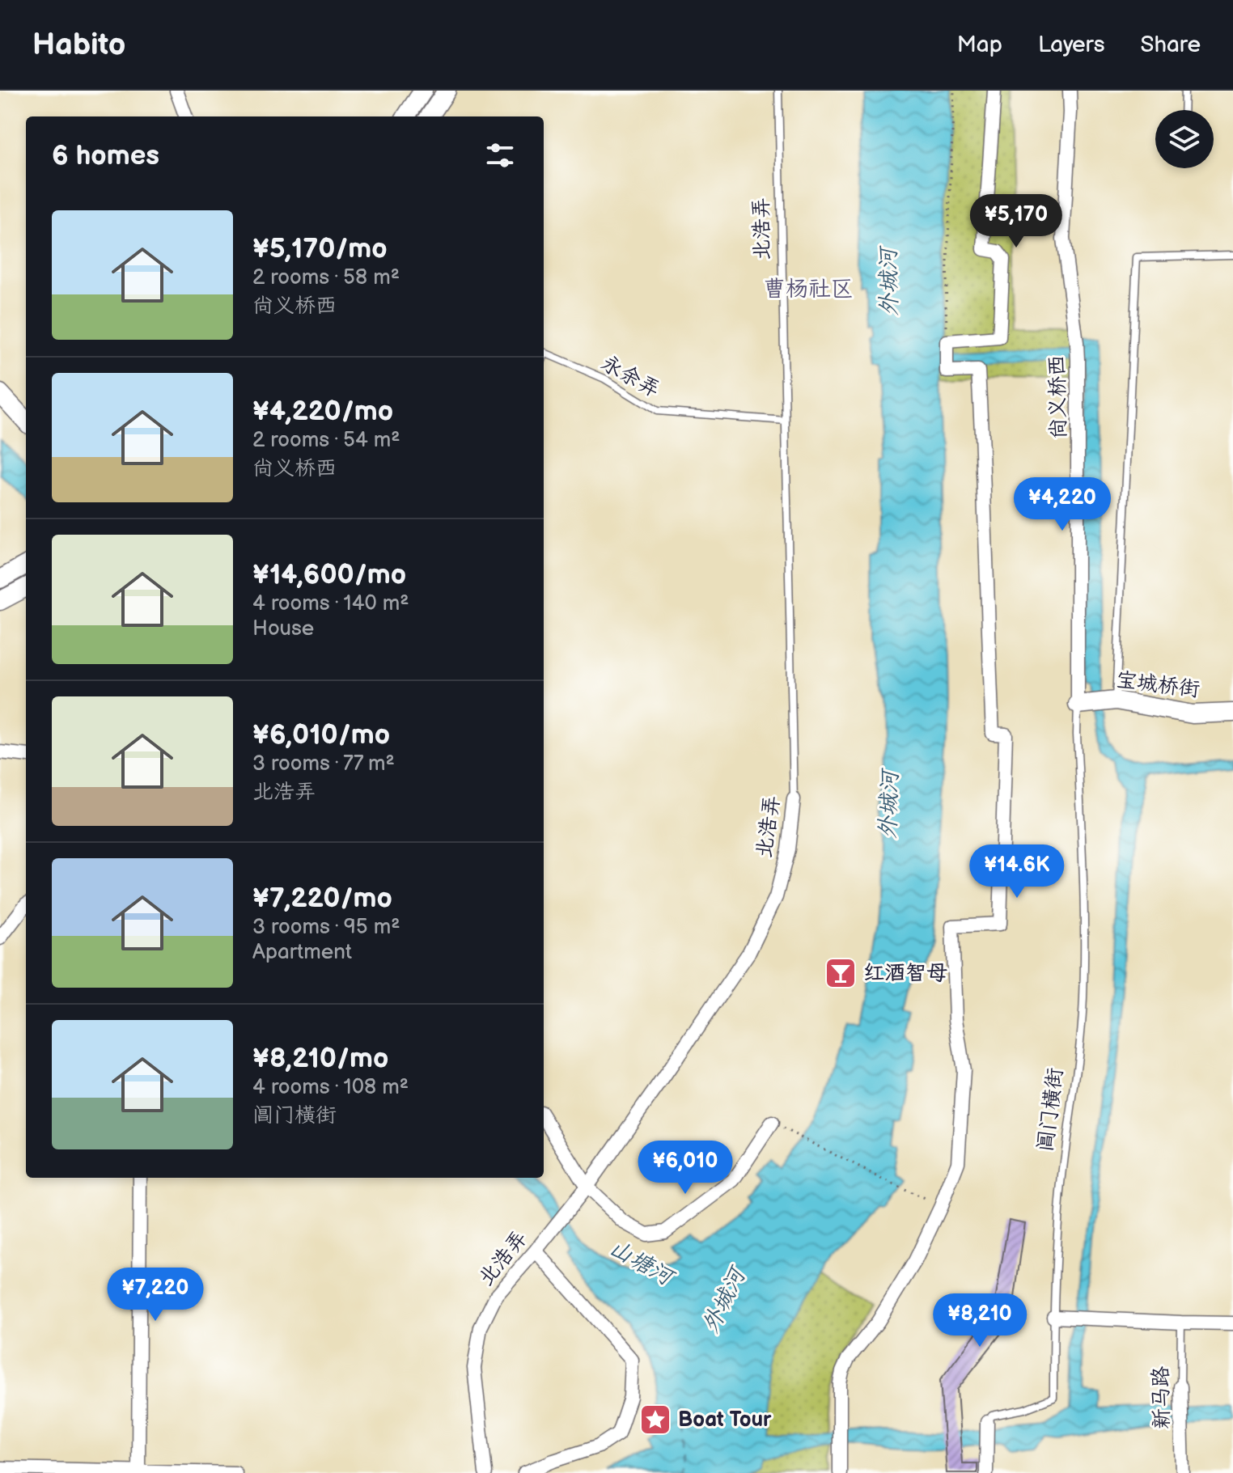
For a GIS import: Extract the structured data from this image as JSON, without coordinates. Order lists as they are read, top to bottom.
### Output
{
  "streets": {
    "street": [
      "北浩弄",
      "尚义桥西",
      "宝城桥街",
      "阊门横街",
      "新马路"
    ],
    "lane": ["永余弄"]
  },
  "crossings": [
    ["北浩弄", "永余弄"],
    ["尚义桥西", "宝城桥街"],
    ["尚义桥西", "阊门横街"],
    ["宝城桥街", "阊门横街"]
  ],
  "districts": ["曹杨社区"],
  "water": ["外城河", "山塘河"],
  "places": {
    "bar": ["红酒智母"],
    "place": ["Boat Tour"]
  },
  "page": {
    "header": "Habito",
    "nav": ["Map", "Layers", "Share"],
    "heading": "6 homes",
    "price": [
      "¥5,170",
      "¥4,220",
      "¥14.6K",
      "¥6,010",
      "¥7,220",
      "¥8,210"
    ],
    "list": [
      {
        "name": "¥5,170/mo",
        "note": "2 rooms · 58 m² · 尚义桥西"
      },
      {
        "name": "¥4,220/mo",
        "note": "2 rooms · 54 m² · 尚义桥西"
      },
      {
        "name": "¥14,600/mo",
        "note": "4 rooms · 140 m² · House"
      },
      {
        "name": "¥6,010/mo",
        "note": "3 rooms · 77 m² · 北浩弄"
      },
      {
        "name": "¥7,220/mo",
        "note": "3 rooms · 95 m² · Apartment"
      },
      {
        "name": "¥8,210/mo",
        "note": "4 rooms · 108 m² · 阊门横街"
      }
    ]
  }
}
